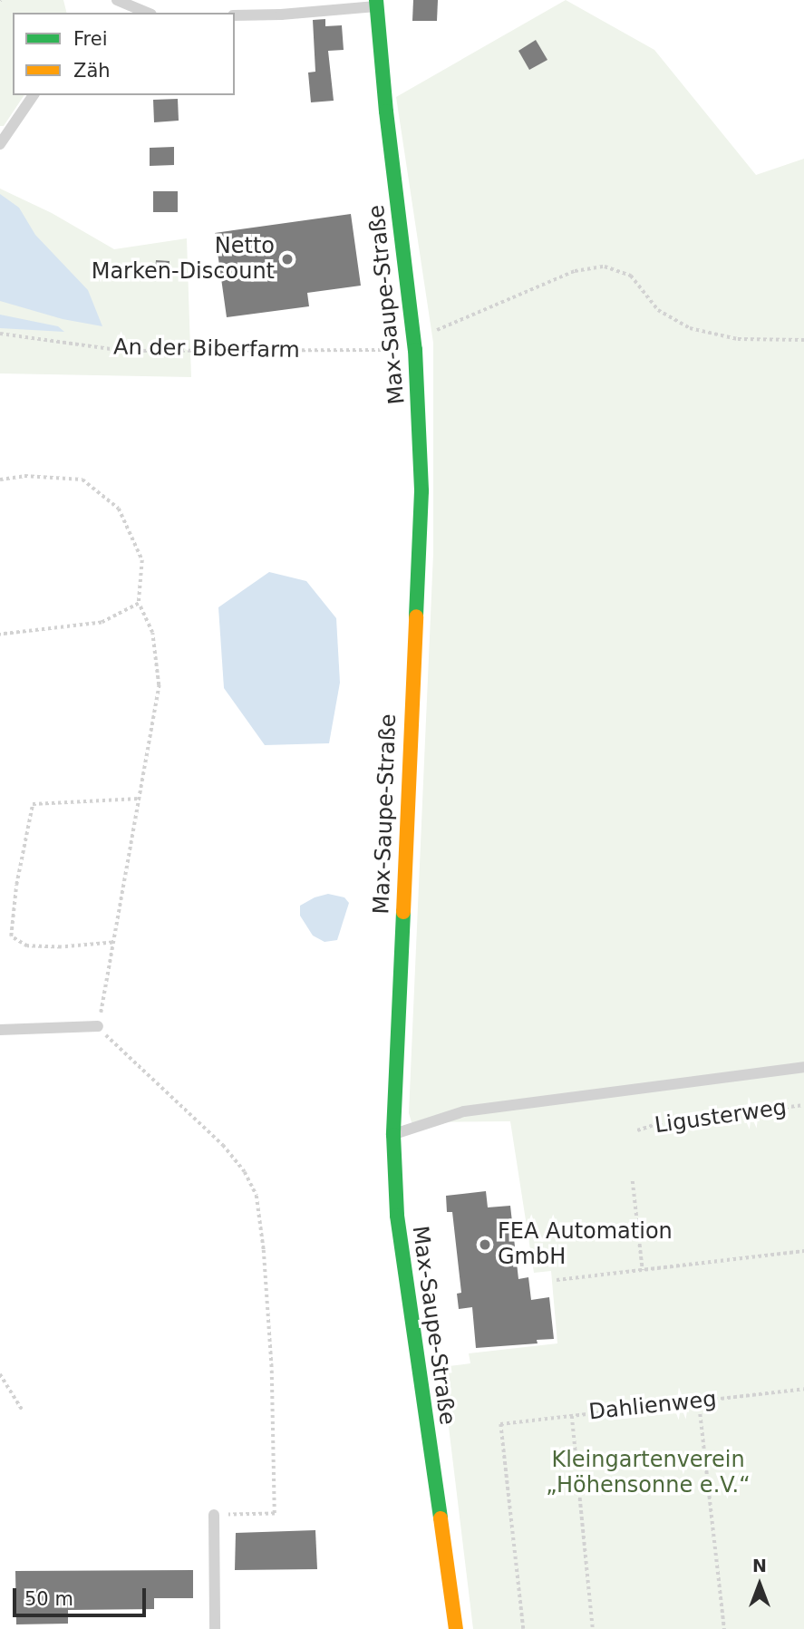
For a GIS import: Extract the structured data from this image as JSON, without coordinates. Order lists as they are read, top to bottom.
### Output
{
  "streets": {
    "street": ["Max-Saupe-Straße"],
    "path": ["An der Biberfarm", "Ligusterweg", "Dahlienweg"]
  },
  "crossings": [
    ["Max-Saupe-Straße", "An der Biberfarm"]
  ],
  "parks": ["Kleingartenverein „Höhensonne e.V.“"],
  "places": ["Netto Marken-Discount", "FEA Automation GmbH"],
  "legend": ["Frei", "Zäh"],
  "scale_bar": "50 m",
  "north": "top"
}
